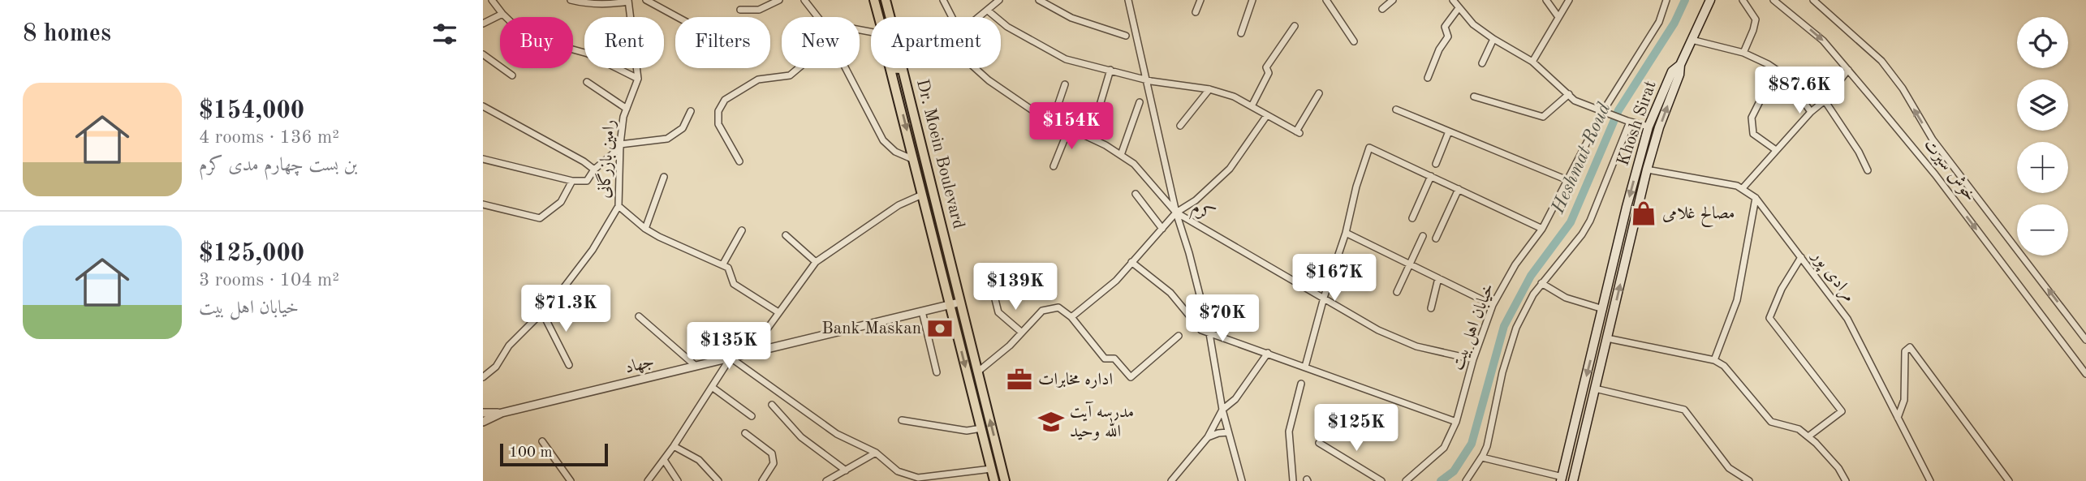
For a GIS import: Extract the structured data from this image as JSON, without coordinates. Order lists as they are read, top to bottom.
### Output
{
  "streets": {
    "main road": ["Khosh Sirat", "Dr. Moein Boulevard"],
    "street": [
      "رامین بازرگانی",
      "خوش سیرت",
      "کرم",
      "مرادی پور",
      "خیابان اهل بیت",
      "جهاد"
    ]
  },
  "crossings": [
    ["Khosh Sirat", "مرادی پور"],
    ["Dr. Moein Boulevard", "جهاد"],
    ["کرم", "خیابان اهل بیت"]
  ],
  "water": ["Heshmat Roud"],
  "places": {
    "shop": ["مصالح غلامی"],
    "bank": ["Bank Maskan"],
    "office": ["اداره مخابرات"],
    "school or university": ["مدرسه آیت الله وحید"]
  },
  "scale_bar": "100 m",
  "page": {
    "heading": "8 homes",
    "map_buttons": ["+", "−"],
    "chip": [
      "Buy",
      "Rent",
      "Filters",
      "New",
      "Apartment"
    ],
    "price": [
      "$87.6K",
      "$154K",
      "$167K",
      "$139K",
      "$71.3K",
      "$70K",
      "$135K",
      "$125K"
    ],
    "list": [
      {
        "name": "$154,000",
        "note": "4 rooms · 136 m² · بن بست چهارم مدی کرم"
      },
      {
        "name": "$125,000",
        "note": "3 rooms · 104 m² · خیابان اهل بیت"
      }
    ],
    "scale": "100 m"
  }
}
